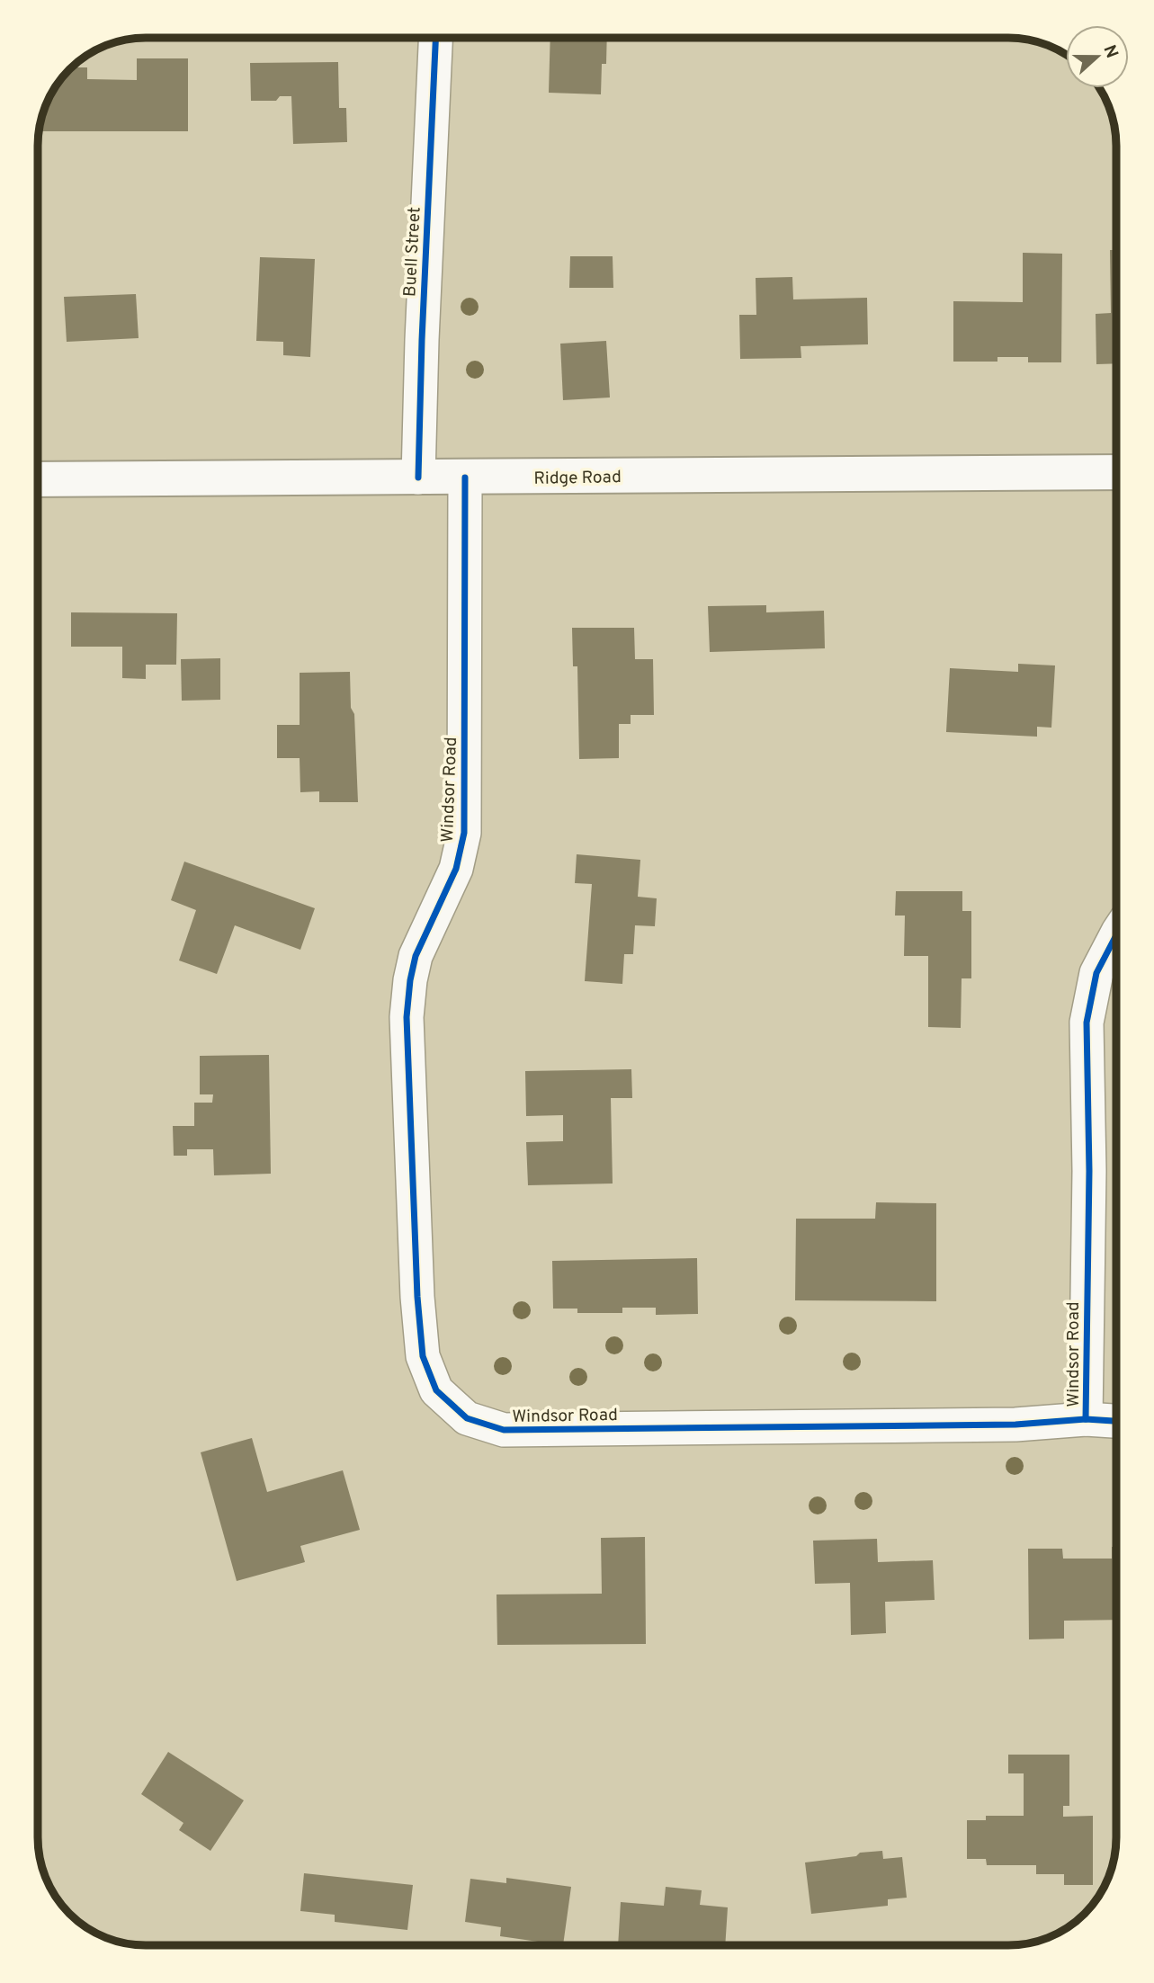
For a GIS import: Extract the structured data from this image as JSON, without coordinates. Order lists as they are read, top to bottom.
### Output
{
  "streets": {
    "main road": ["Ridge Road"],
    "street": ["Buell Street", "Windsor Road"]
  },
  "crossings": [
    ["Buell Street", "Ridge Road"],
    ["Ridge Road", "Windsor Road"]
  ],
  "north": "right"
}
